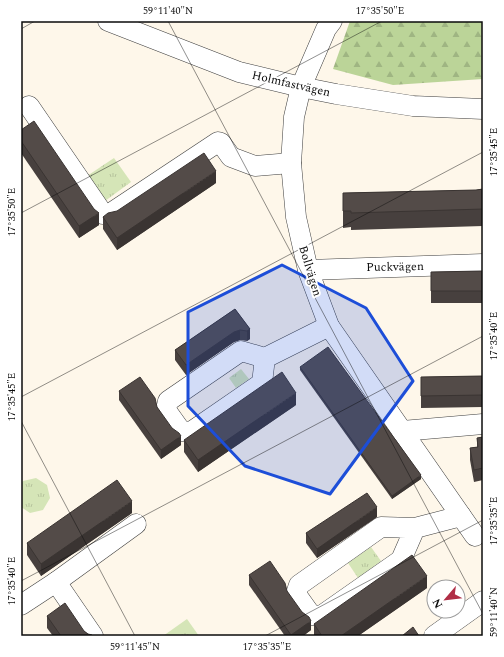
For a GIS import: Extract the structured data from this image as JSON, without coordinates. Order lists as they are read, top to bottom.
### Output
{
  "streets": {
    "street": ["Holmfastvägen", "Puckvägen", "Bollvägen"]
  },
  "crossings": [
    ["Holmfastvägen", "Bollvägen"],
    ["Puckvägen", "Bollvägen"]
  ],
  "north": "bottom left",
  "coordinates": [
    "59°11'40\"N",
    "17°35'50\"E",
    "17°35'45\"E",
    "17°35'40\"E",
    "17°35'35\"E",
    "59°11'45\"N"
  ]
}
